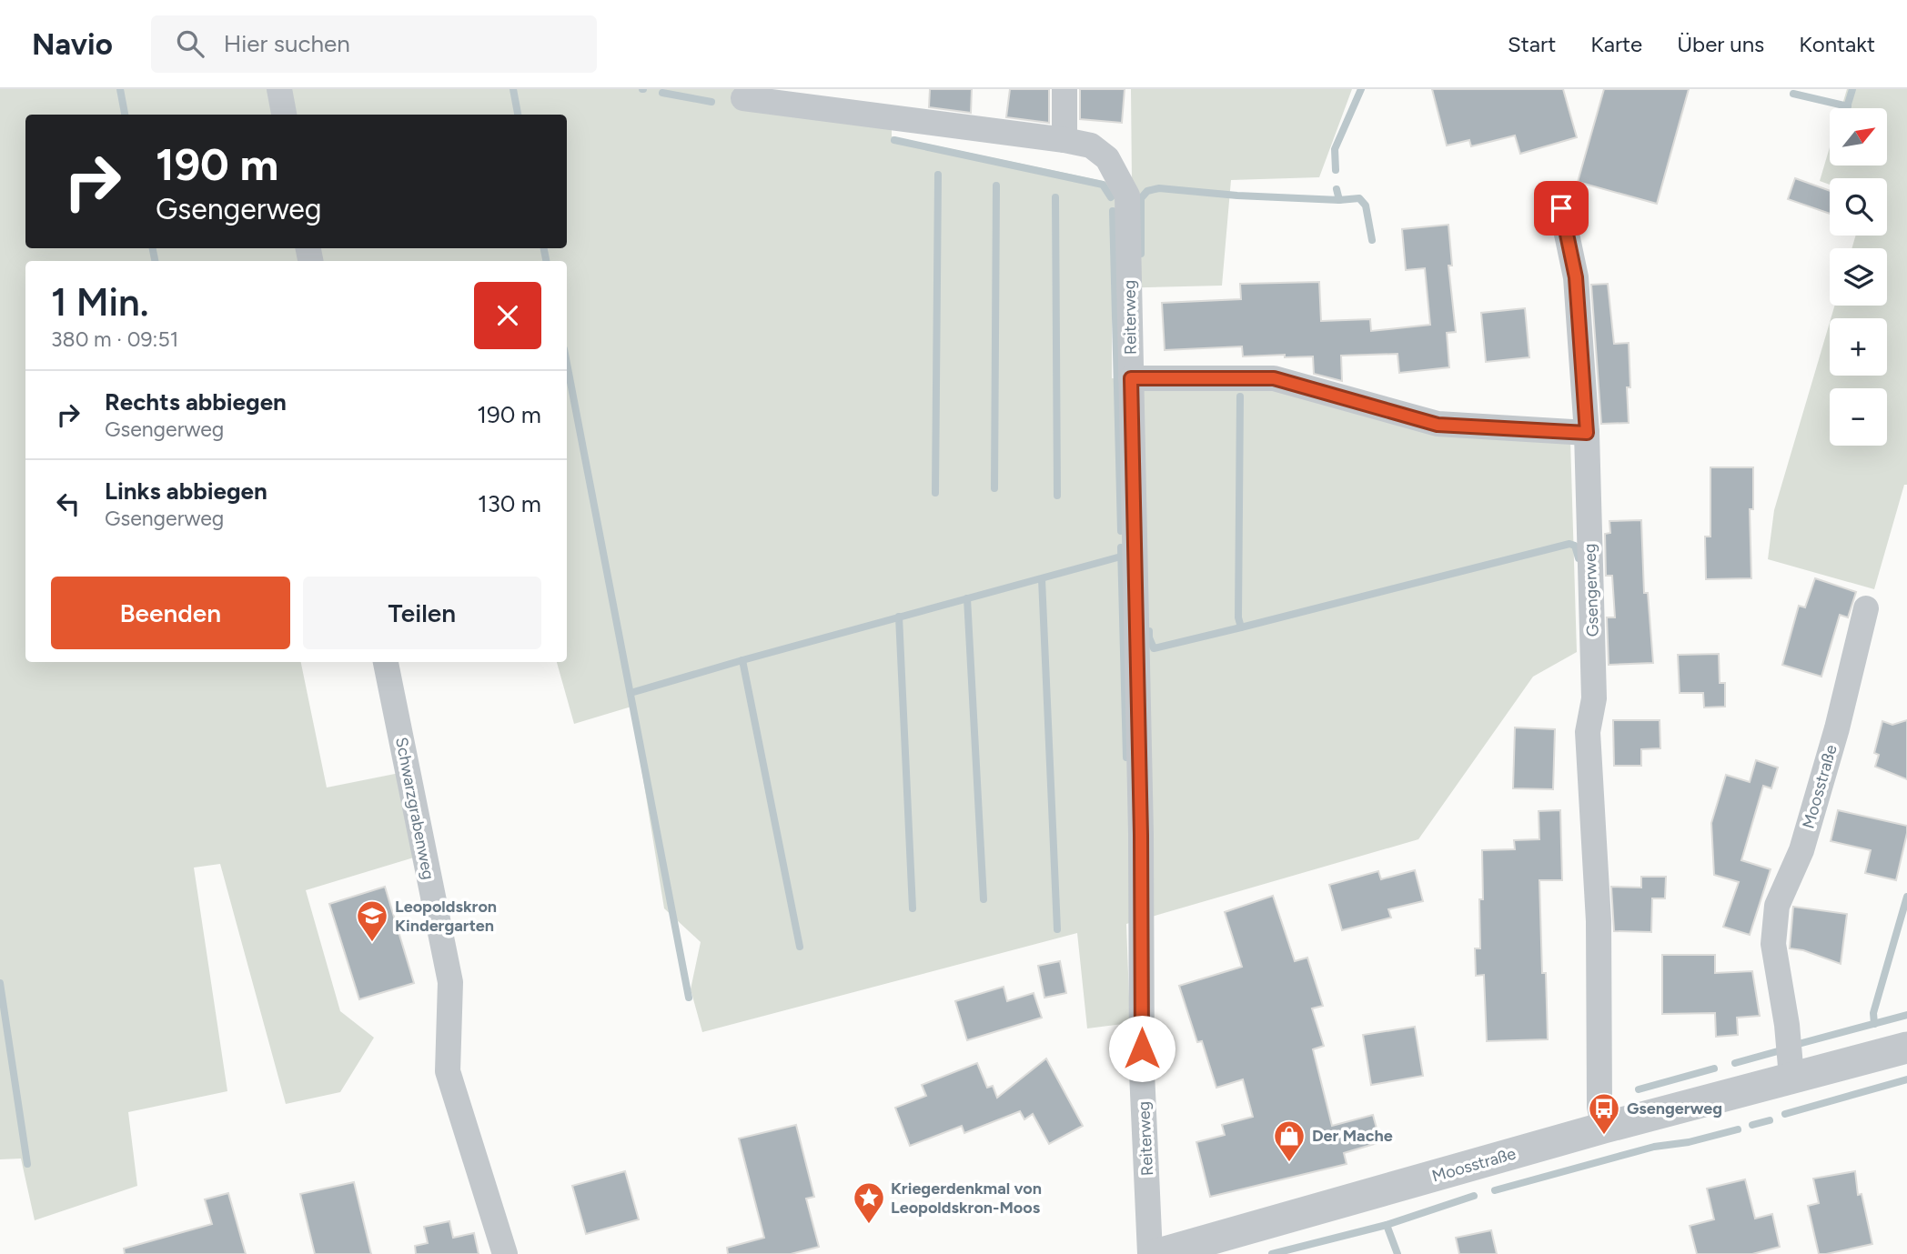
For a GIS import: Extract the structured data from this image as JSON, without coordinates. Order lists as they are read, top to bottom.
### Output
{
  "streets": {
    "street": [
      "Reiterweg",
      "Gsengerweg",
      "Moosstraße",
      "Schwarzgrabenweg"
    ]
  },
  "crossings": [
    ["Gsengerweg", "Moosstraße"]
  ],
  "places": {
    "school or university": ["Leopoldskron Kindergarten"],
    "bus stop": ["Gsengerweg"],
    "shop": ["Der Mache"],
    "place": ["Kriegerdenkmal von Leopoldskron-Moos"]
  },
  "north": "top right",
  "page": {
    "header": "Navio",
    "search": "Hier suchen",
    "nav": [
      "Start",
      "Karte",
      "Über uns",
      "Kontakt"
    ],
    "map_buttons": ["+", "−"],
    "turn": ["190 m", "Gsengerweg"],
    "heading": ["1 Min.", "380 m · 09:51"],
    "list": [
      {
        "name": "Rechts abbiegen",
        "note": "Gsengerweg",
        "value": "190 m"
      },
      {
        "name": "Links abbiegen",
        "note": "Gsengerweg",
        "value": "130 m"
      }
    ],
    "buttons": ["Beenden", "Teilen"]
  }
}
